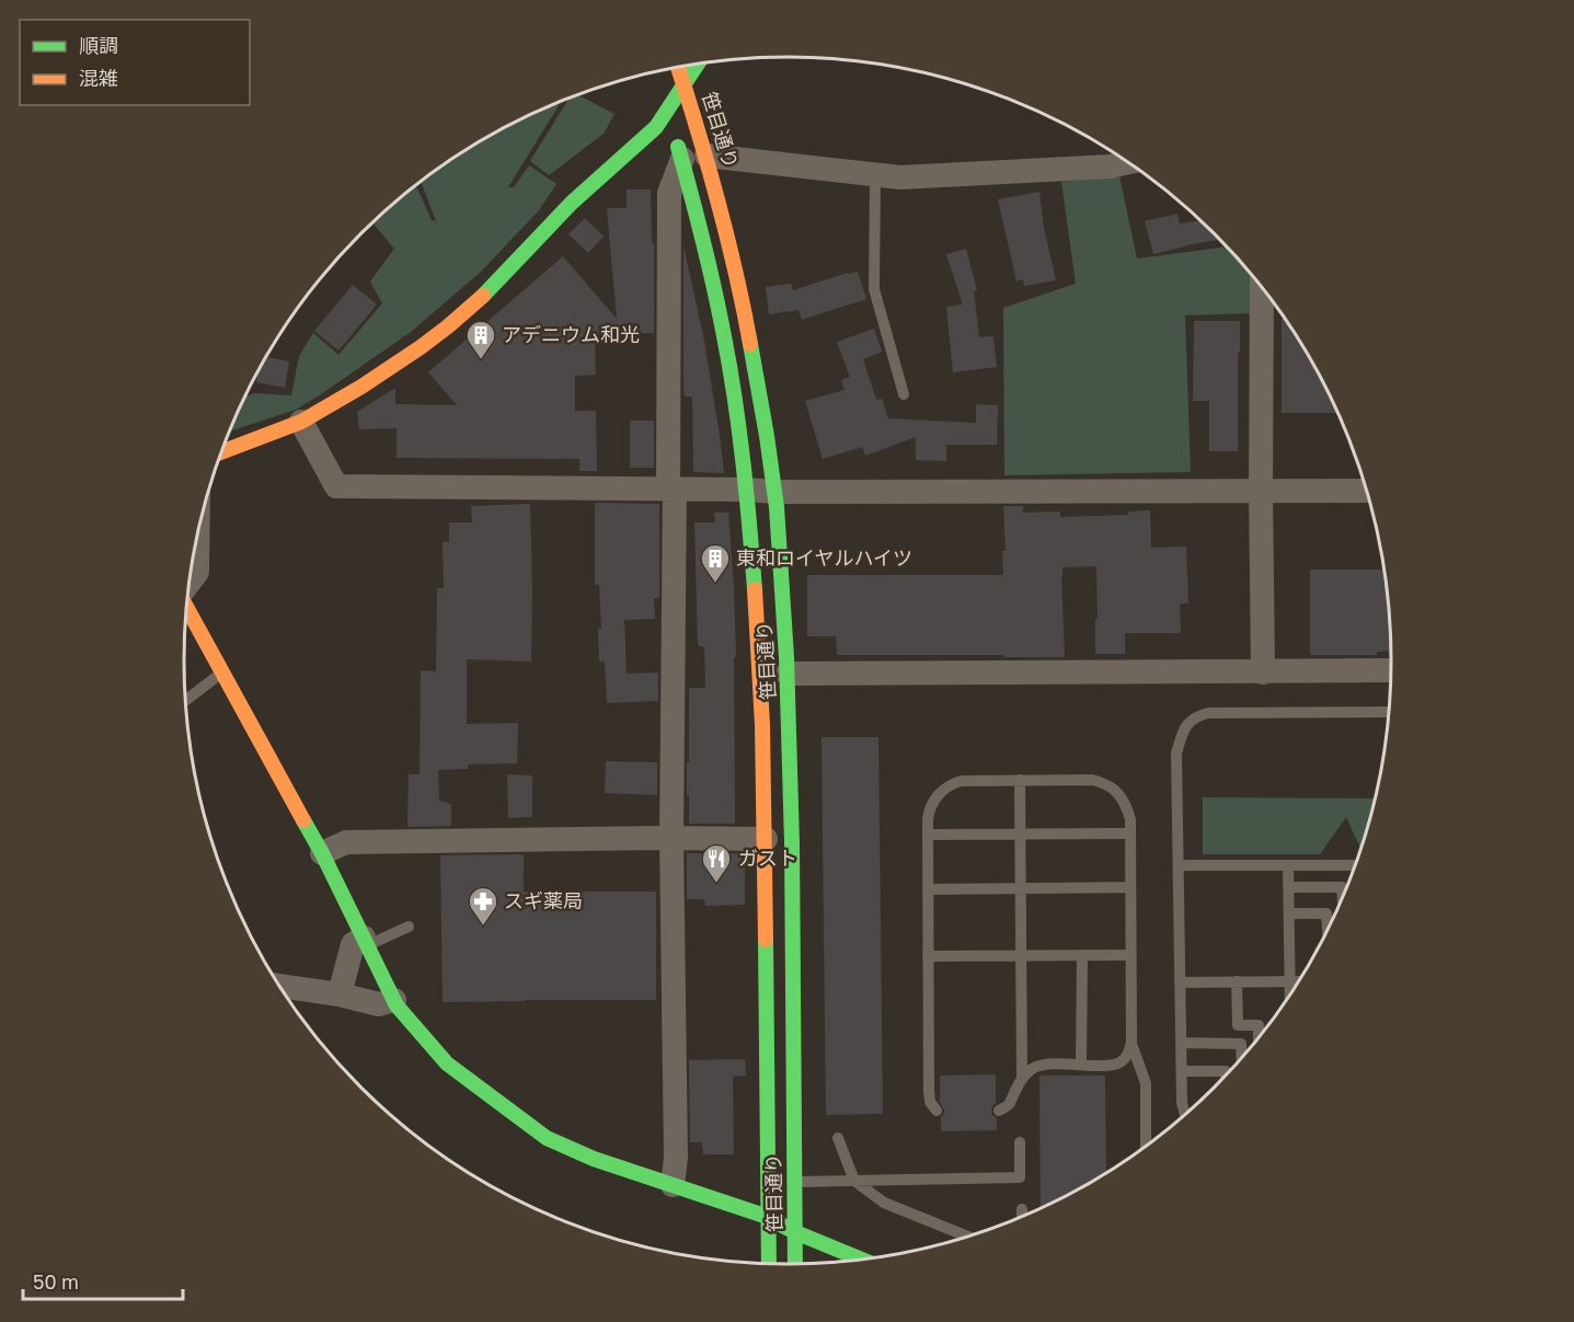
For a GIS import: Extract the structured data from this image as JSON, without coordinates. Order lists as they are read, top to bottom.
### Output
{
  "streets": {
    "main road": ["笹目通り"]
  },
  "places": {
    "building": ["アデニウム和光", "東和ロイヤルハイツ"],
    "restaurant": ["ガスト"],
    "pharmacy": ["スギ薬局"]
  },
  "legend": ["順調", "混雑"],
  "scale_bar": "50 m"
}
